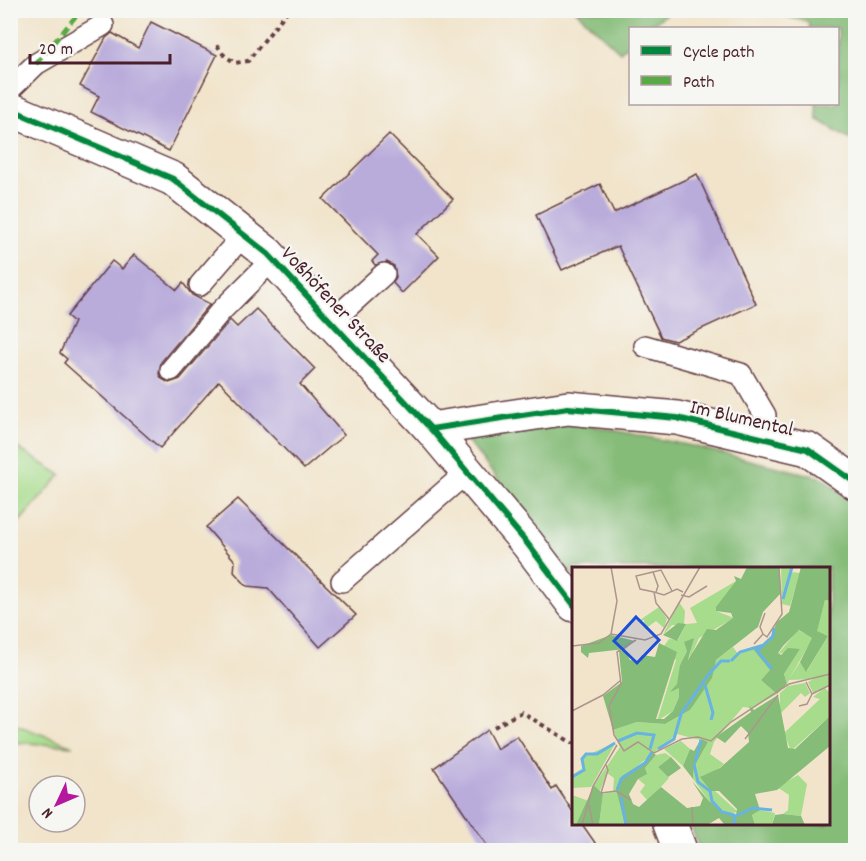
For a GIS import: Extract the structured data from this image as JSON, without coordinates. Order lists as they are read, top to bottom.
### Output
{
  "streets": {
    "street": ["Voßhöfener Straße", "Im Blumental"]
  },
  "crossings": [
    ["Voßhöfener Straße", "Im Blumental"]
  ],
  "legend": ["Cycle path", "Path"],
  "scale_bar": "20 m",
  "north": "bottom left"
}
